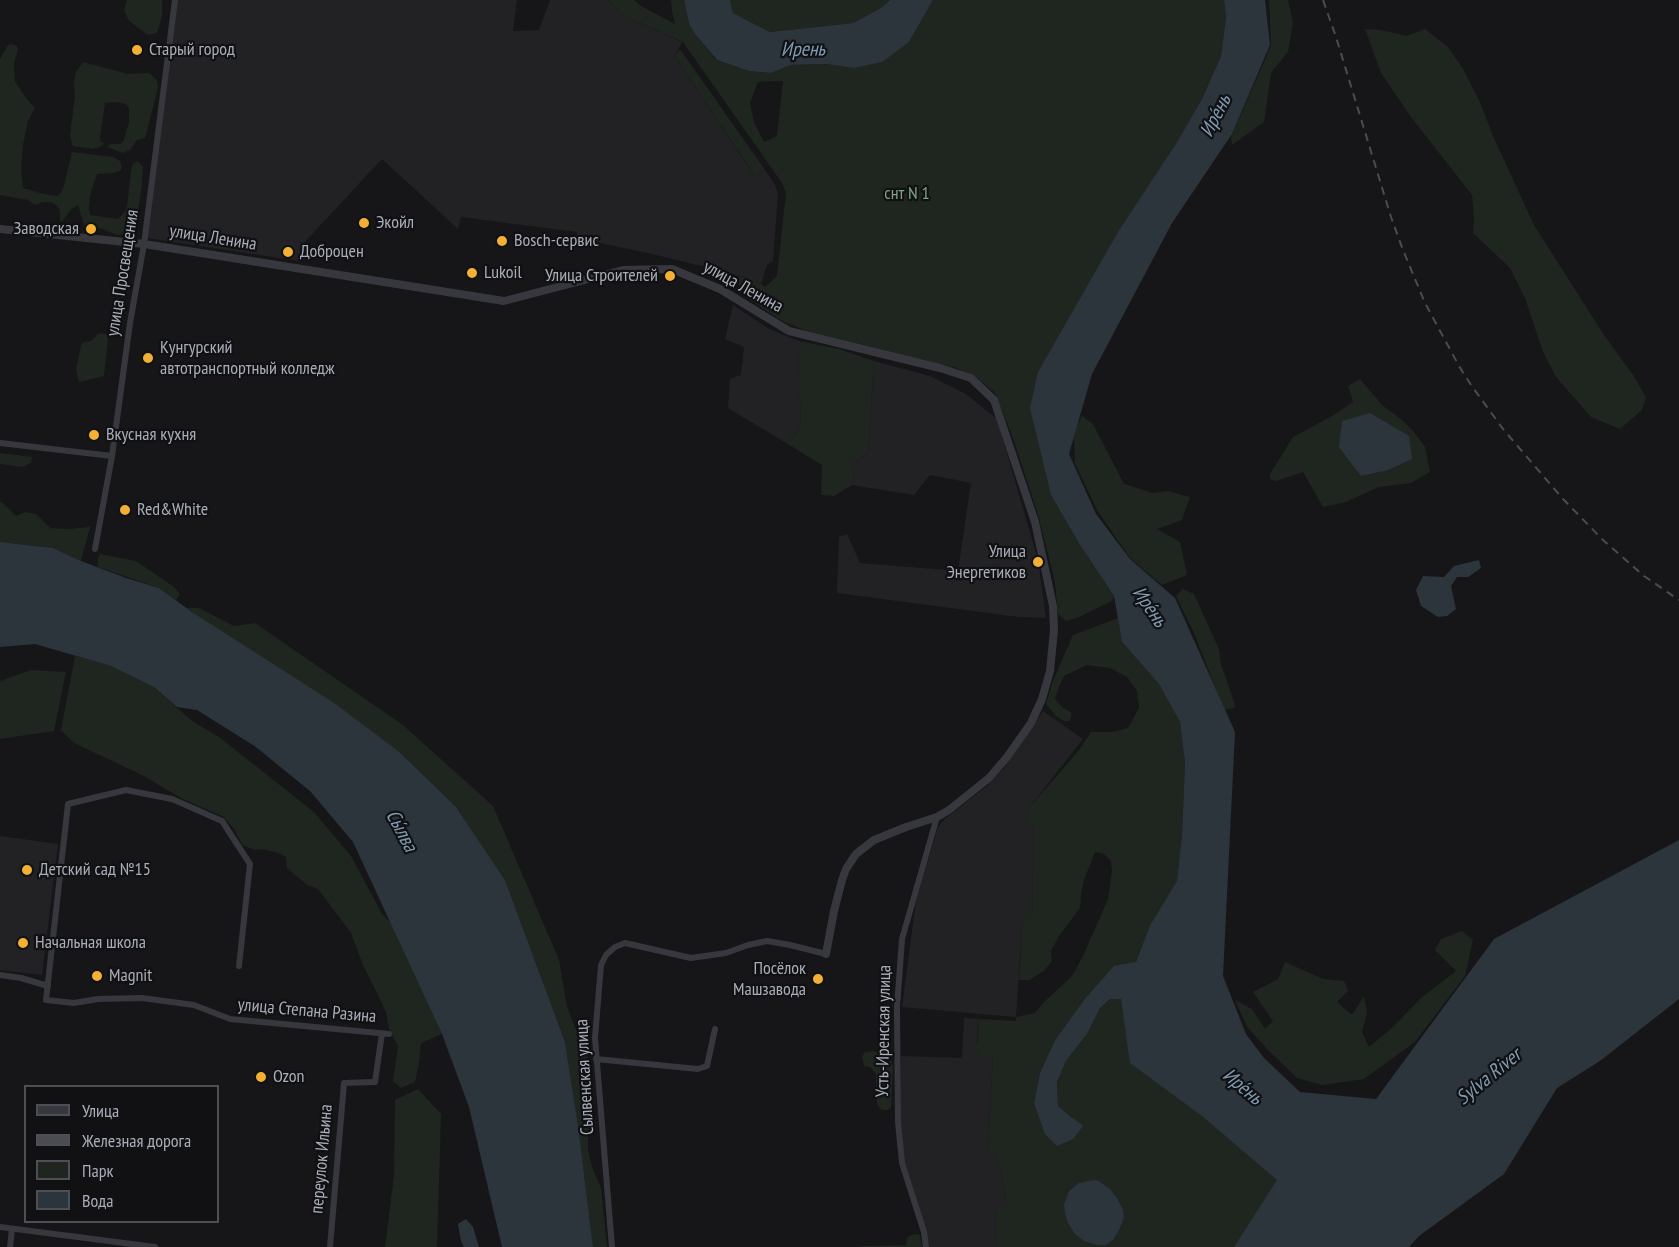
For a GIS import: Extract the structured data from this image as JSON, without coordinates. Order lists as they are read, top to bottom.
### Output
{
  "streets": {
    "street": [
      "улица Ленина",
      "улица Просвещения",
      "улица Степана Разина",
      "Усть-Иренская улица",
      "Сылвенская улица",
      "переулок Ильина"
    ]
  },
  "crossings": [
    ["улица Ленина", "улица Просвещения"],
    ["улица Ленина", "Усть-Иренская улица"],
    ["улица Степана Разина", "переулок Ильина"]
  ],
  "water": [
    "Ирень",
    "Ире́нь",
    "Сы́лва",
    "Sylva River"
  ],
  "parks": ["снт N 1"],
  "places": [
    "Старый город",
    "Экойл",
    "Заводская",
    "Bosch-сервис",
    "Доброцен",
    "Lukoil",
    "Улица Строителей",
    "Кунгурский автотранспортный колледж",
    "Вкусная кухня",
    "Red&White",
    "Улица Энергетиков",
    "Детский сад №15",
    "Начальная школа",
    "Magnit",
    "Посёлок Машзавода",
    "Ozon"
  ],
  "legend": [
    "Улица",
    "Железная дорога",
    "Парк",
    "Вода"
  ]
}
